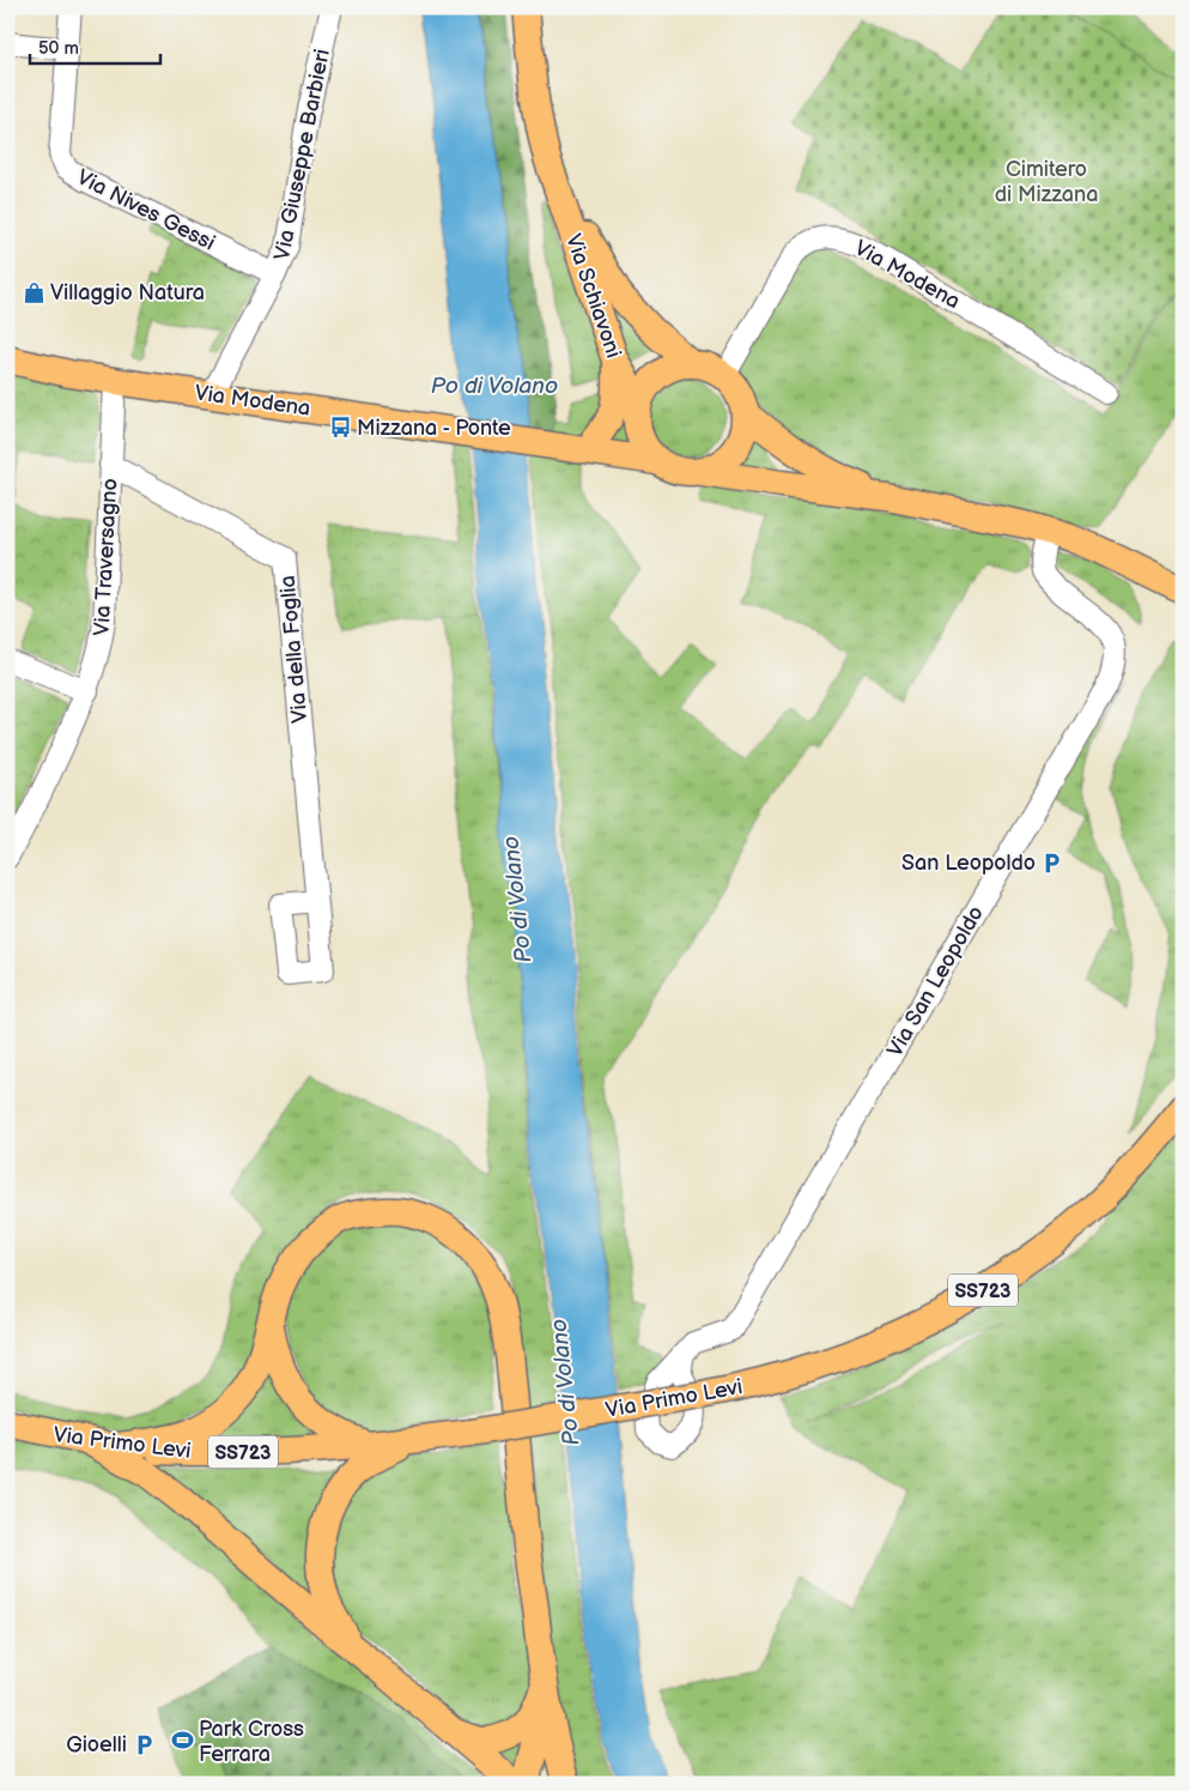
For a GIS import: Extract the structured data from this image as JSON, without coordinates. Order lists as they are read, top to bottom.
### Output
{
  "streets": {
    "main road": [
      "Via Modena",
      "Via Schiavoni",
      "SS723",
      "Via Primo Levi"
    ],
    "street": [
      "Via Giuseppe Barbieri",
      "Via Nives Gessi",
      "Via Traversagno",
      "Via della Foglia",
      "Via San Leopoldo"
    ]
  },
  "crossings": [
    ["Via Giuseppe Barbieri", "Via Nives Gessi"],
    ["Via Giuseppe Barbieri", "Via Modena"],
    ["Via Modena", "Via Schiavoni"],
    ["Via Modena", "Via Traversagno"],
    ["Via Modena", "Via San Leopoldo"],
    ["Via Traversagno", "Via della Foglia"]
  ],
  "water": ["Po di Volano"],
  "parks": ["Cimitero di Mizzana"],
  "places": {
    "shop": ["Villaggio Natura"],
    "bus stop": ["Mizzana - Ponte"],
    "parking": ["San Leopoldo", "Gioelli"],
    "sports": ["Park Cross Ferrara"]
  },
  "scale_bar": "50 m"
}
